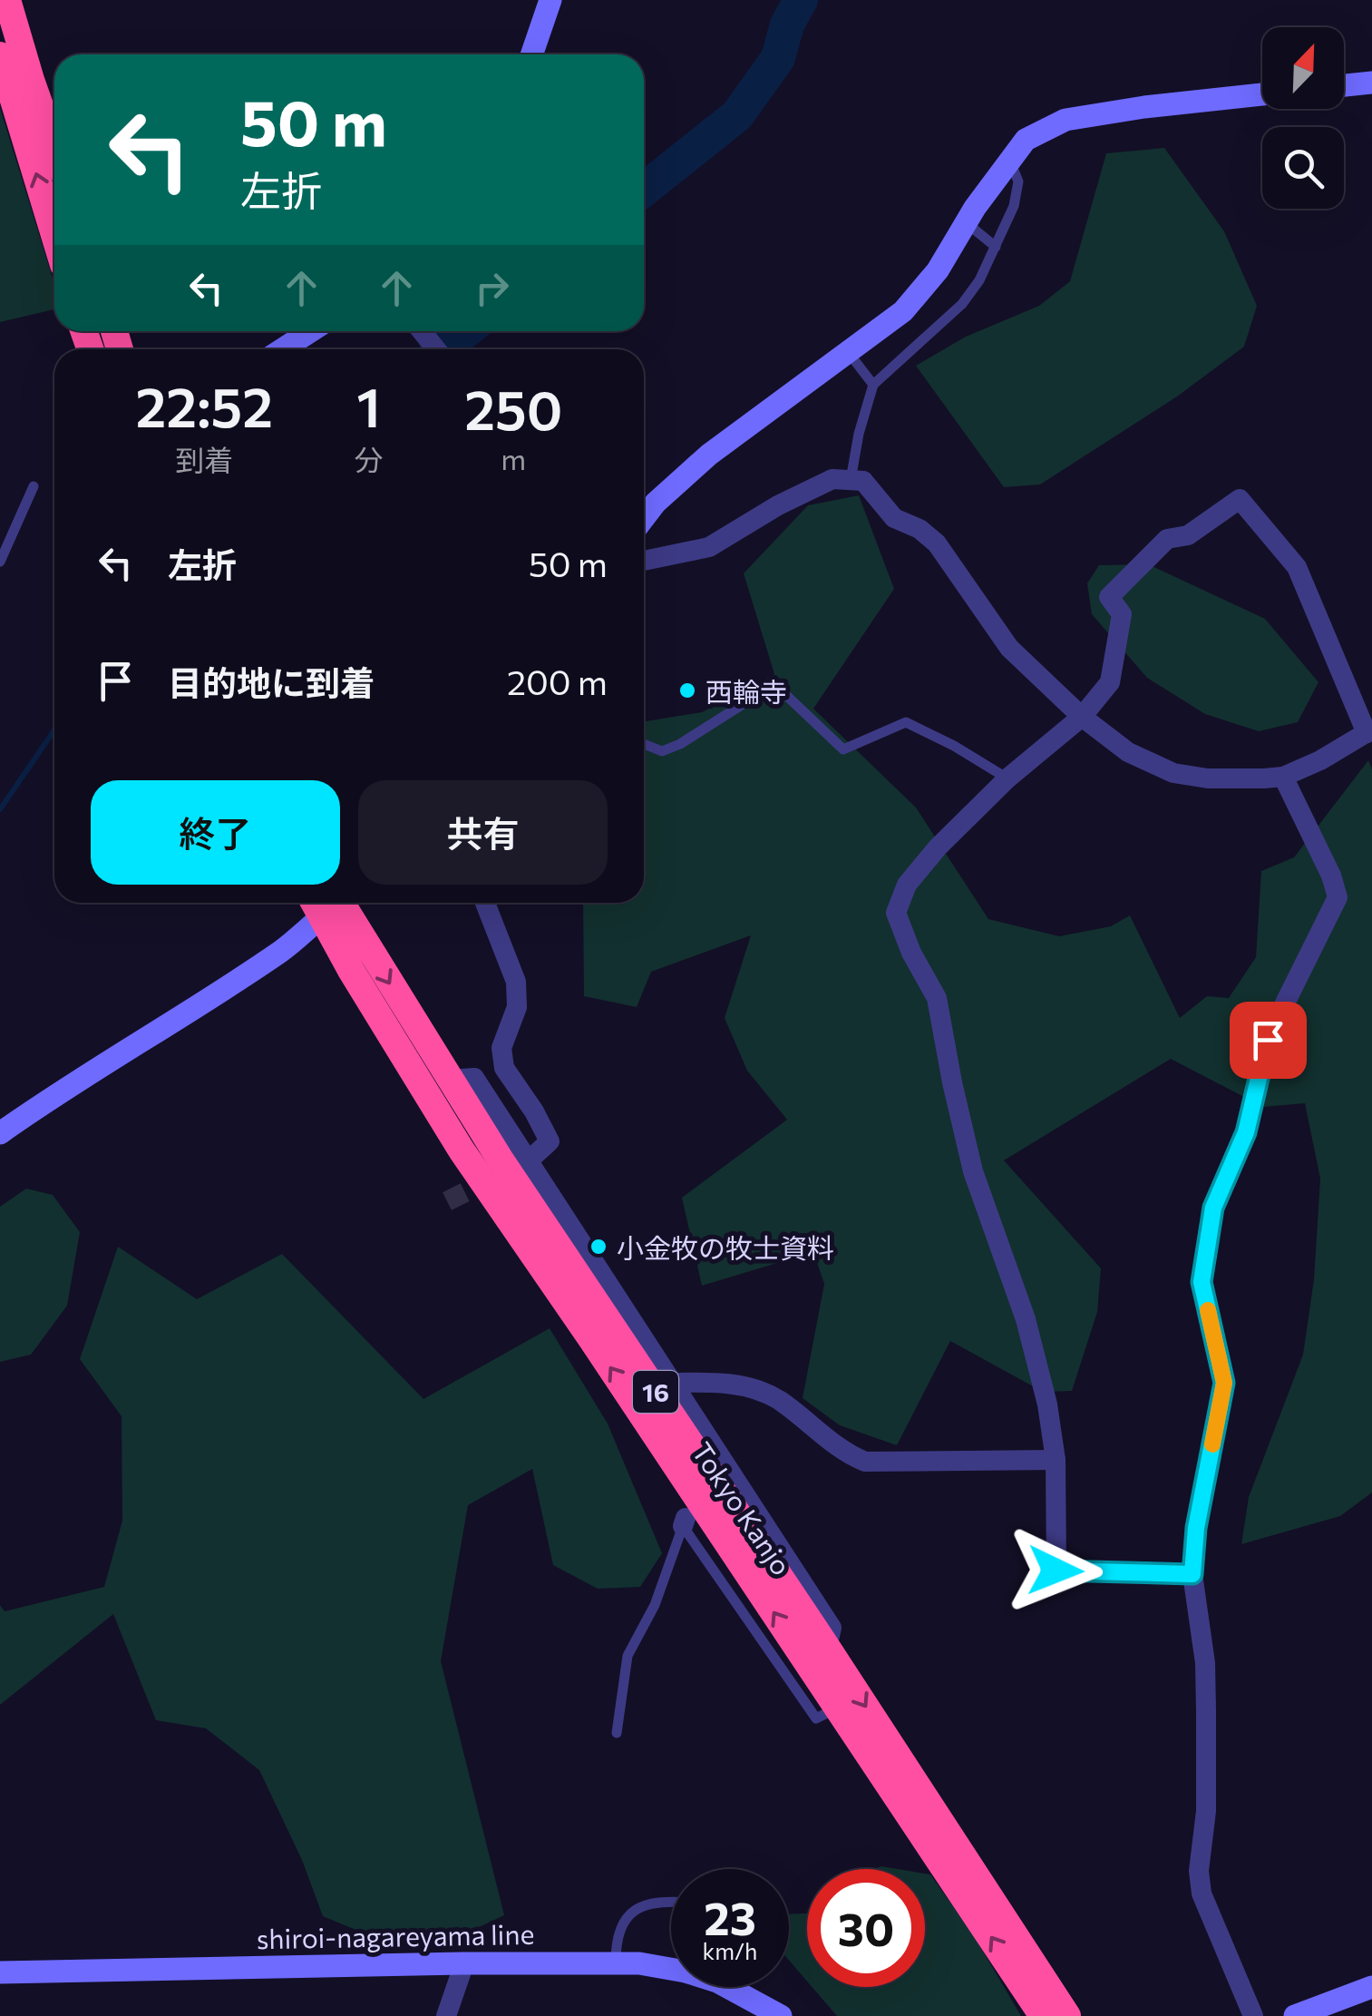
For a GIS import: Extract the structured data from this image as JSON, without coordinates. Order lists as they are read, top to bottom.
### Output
{
  "streets": {
    "highway": ["16", "Tokyo Kanjo"],
    "street": ["shiroi-nagareyama line"]
  },
  "places": ["西輪寺", "小金牧の牧士資料"],
  "north": "top right",
  "page": {
    "turn": ["50 m", "左折"],
    "eta": [
      "22:52",
      "到着",
      "1",
      "分",
      "250",
      "m"
    ],
    "list": [
      {
        "name": "左折",
        "value": "50 m"
      },
      {
        "name": "目的地に到着",
        "value": "200 m"
      }
    ],
    "buttons": ["終了", "共有"],
    "speed": "23 km/h",
    "limit": "30"
  }
}
